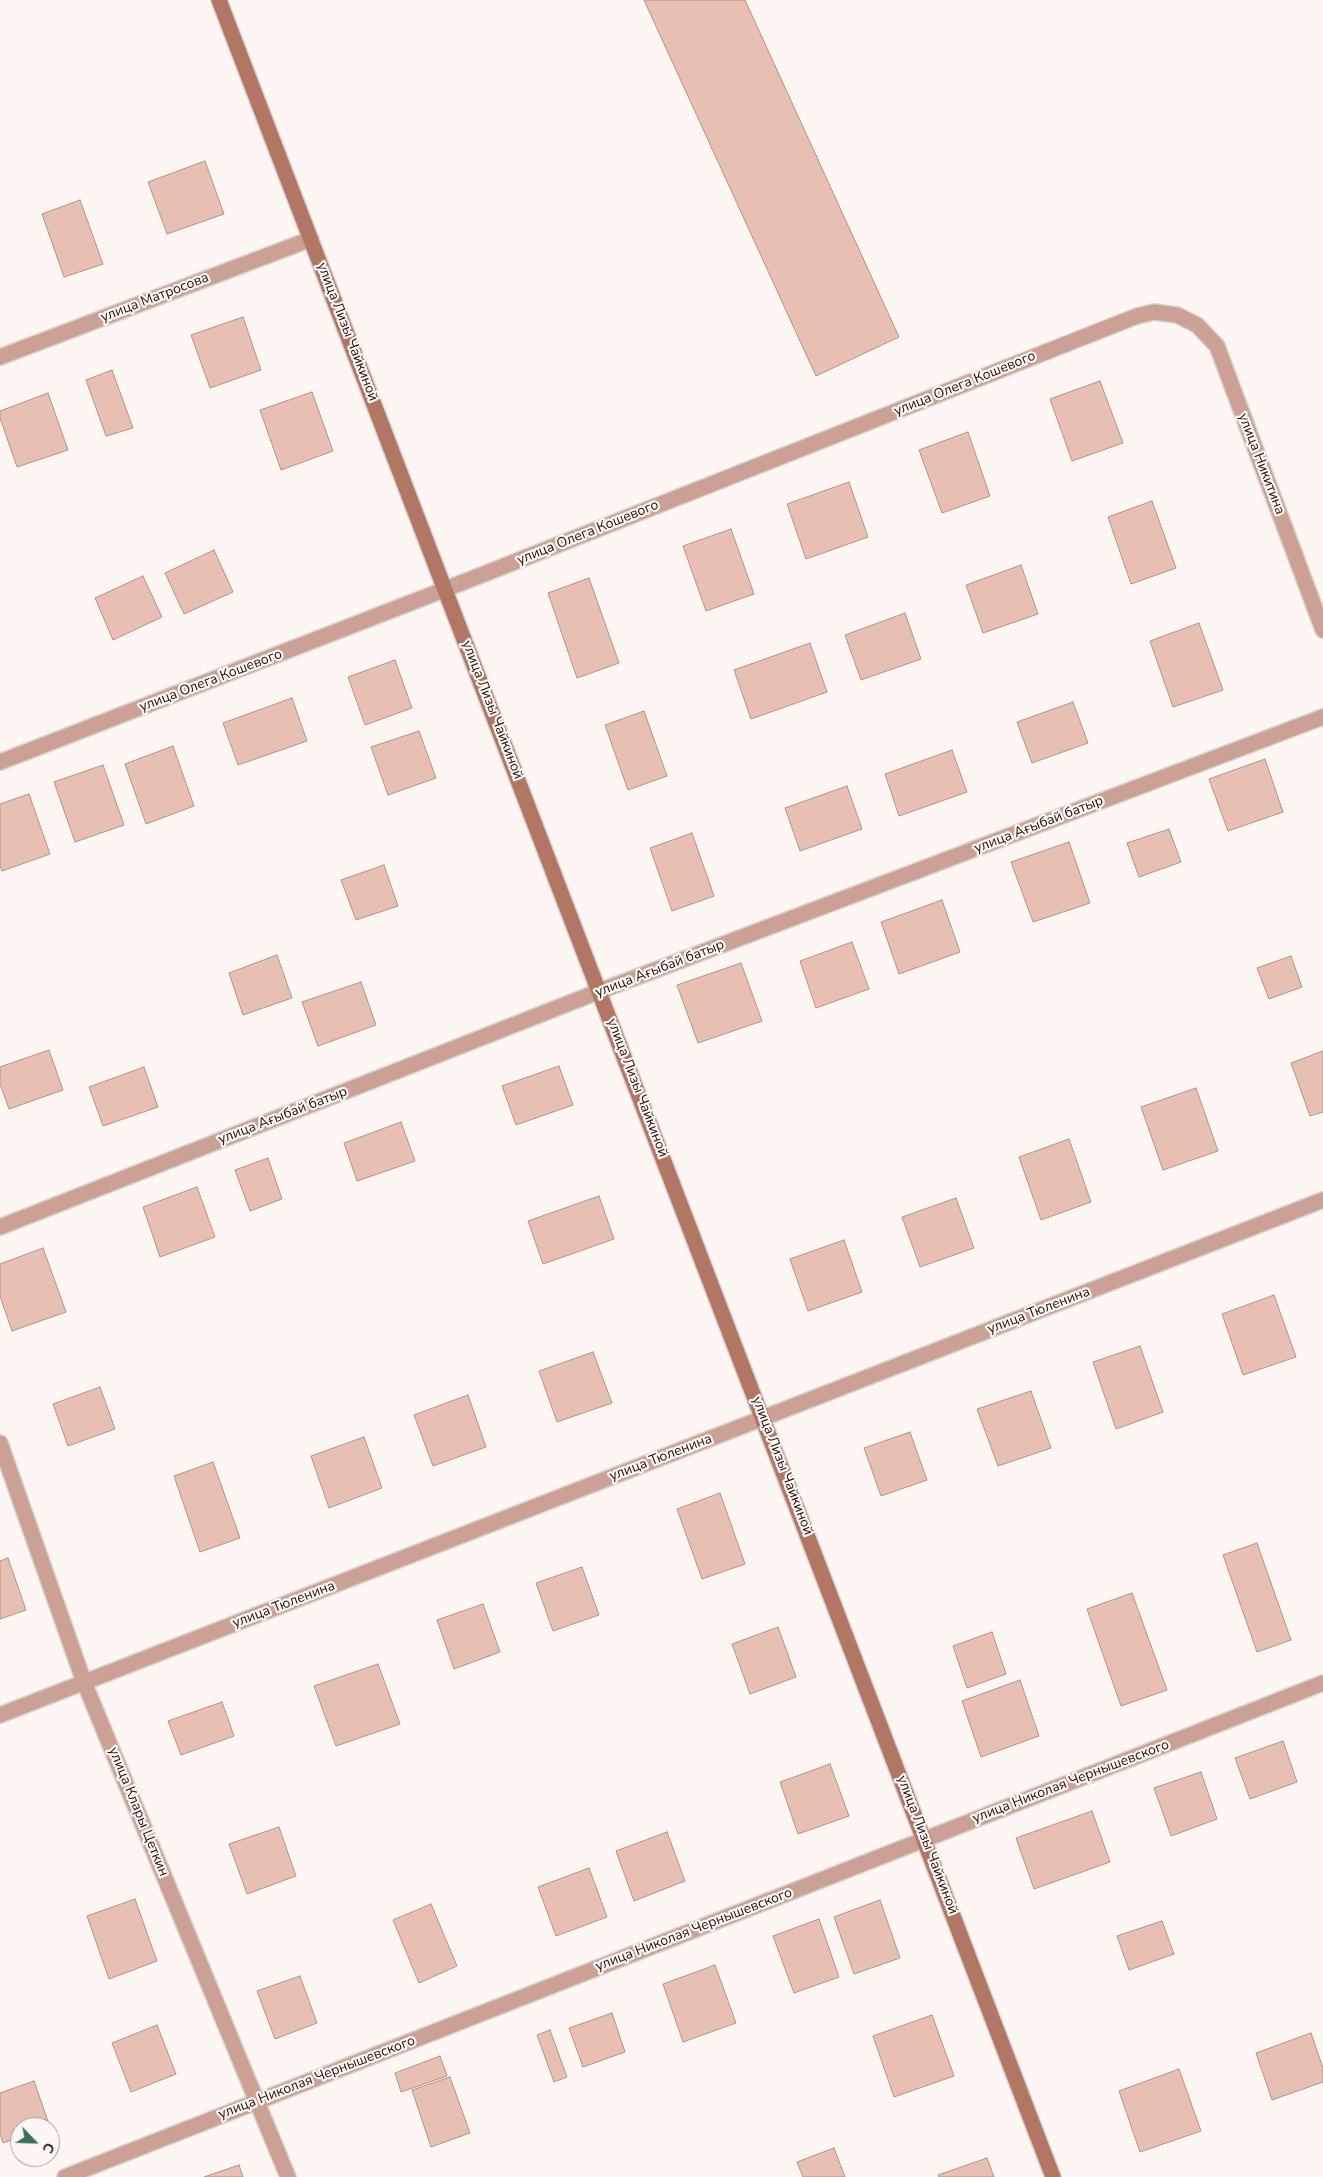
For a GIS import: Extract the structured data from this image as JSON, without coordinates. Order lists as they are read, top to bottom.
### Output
{
  "streets": {
    "street": [
      "улица Матросова",
      "улица Лизы Чайкиной",
      "улица Олега Кошевого",
      "улица Никитина",
      "улица Ағыбай батыр",
      "улица Тюленина",
      "улица Николая Чернышевского",
      "улица Клары Цеткин"
    ]
  },
  "crossings": [
    ["улица Матросова", "улица Лизы Чайкиной"],
    ["улица Лизы Чайкиной", "улица Олега Кошевого"],
    ["улица Лизы Чайкиной", "улица Ағыбай батыр"],
    ["улица Лизы Чайкиной", "улица Тюленина"],
    ["улица Лизы Чайкиной", "улица Николая Чернышевского"],
    ["улица Олега Кошевого", "улица Никитина"],
    ["улица Тюленина", "улица Клары Цеткин"],
    ["улица Николая Чернышевского", "улица Клары Цеткин"]
  ],
  "north": "bottom right"
}
